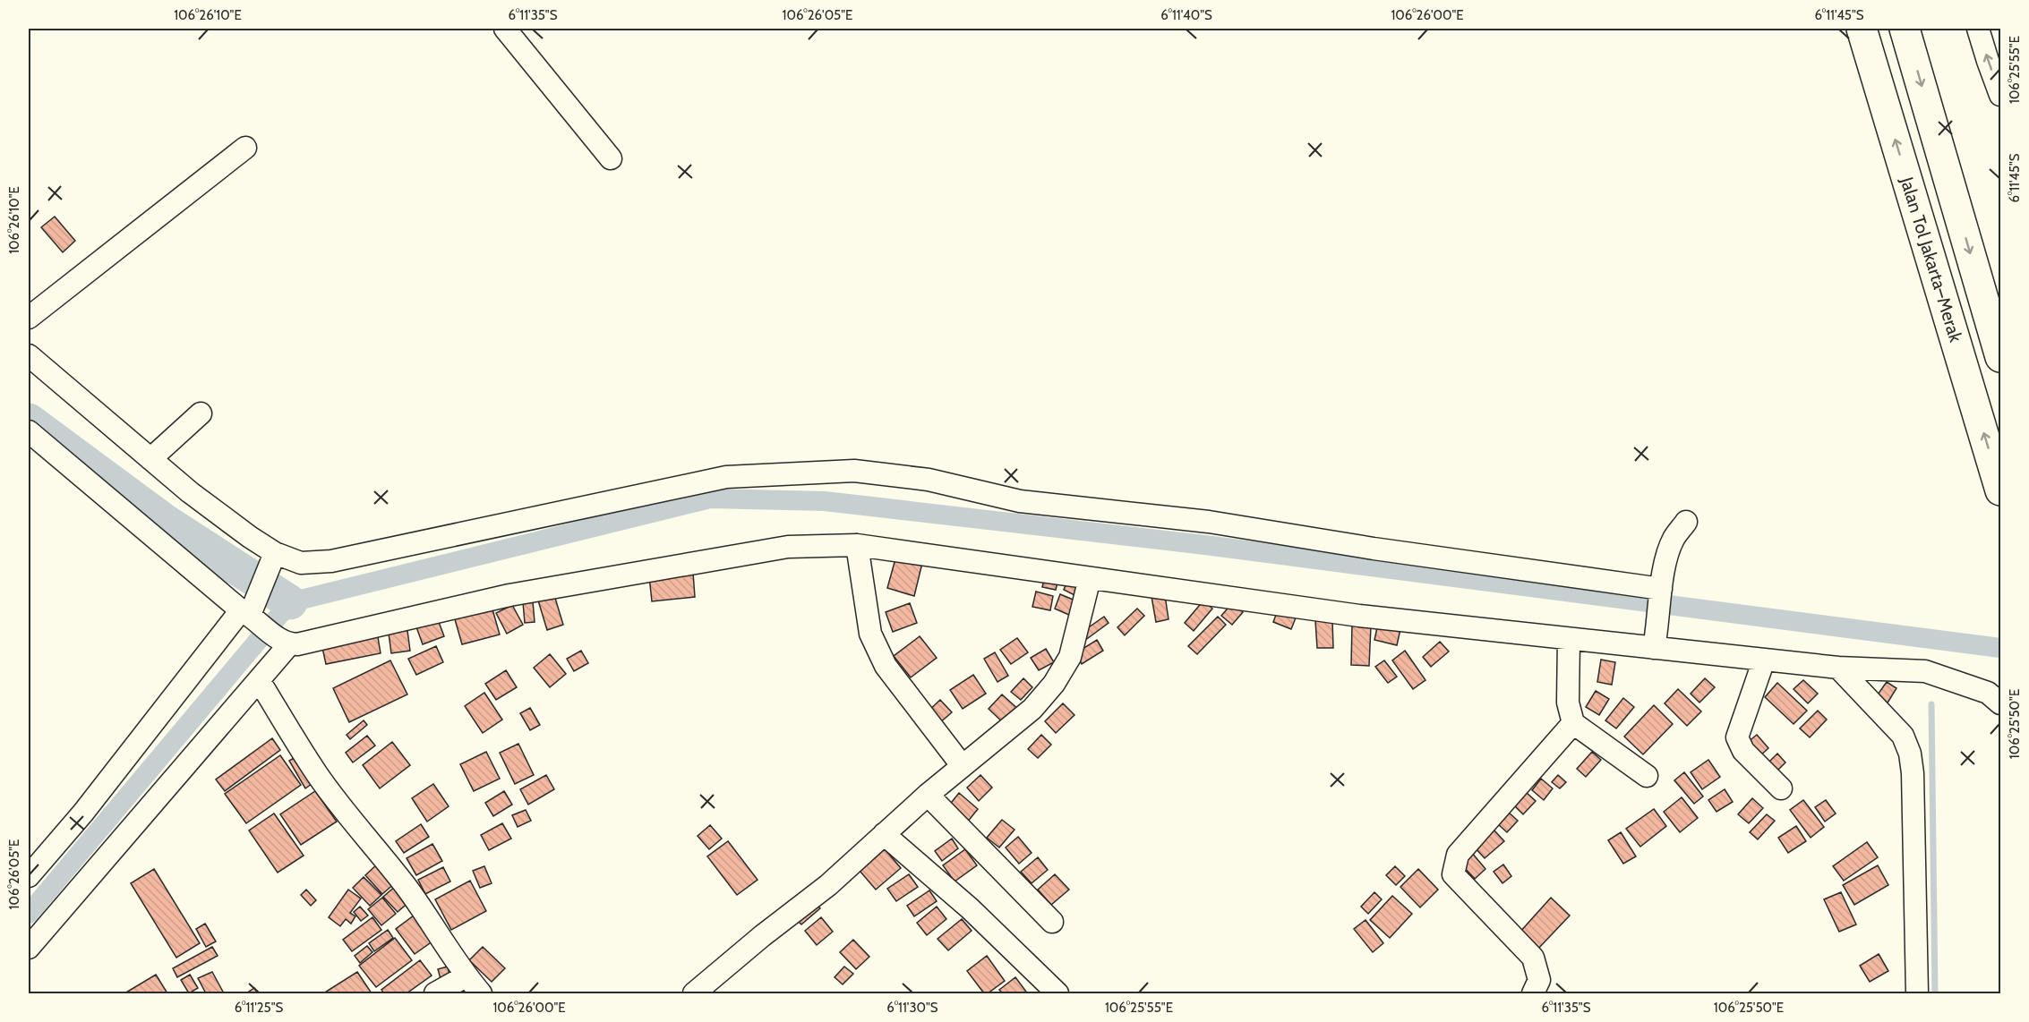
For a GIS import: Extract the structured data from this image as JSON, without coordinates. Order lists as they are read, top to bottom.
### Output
{
  "streets": {
    "highway": ["Jalan Tol Jakarta–Merak"]
  },
  "coordinates": [
    "106°26'10\"E",
    "6°11'35\"S",
    "106°26'05\"E",
    "6°11'40\"S",
    "106°26'00\"E",
    "6°11'45\"S",
    "106°25'55\"E",
    "106°25'50\"E",
    "6°11'25\"S",
    "6°11'30\"S"
  ]
}
